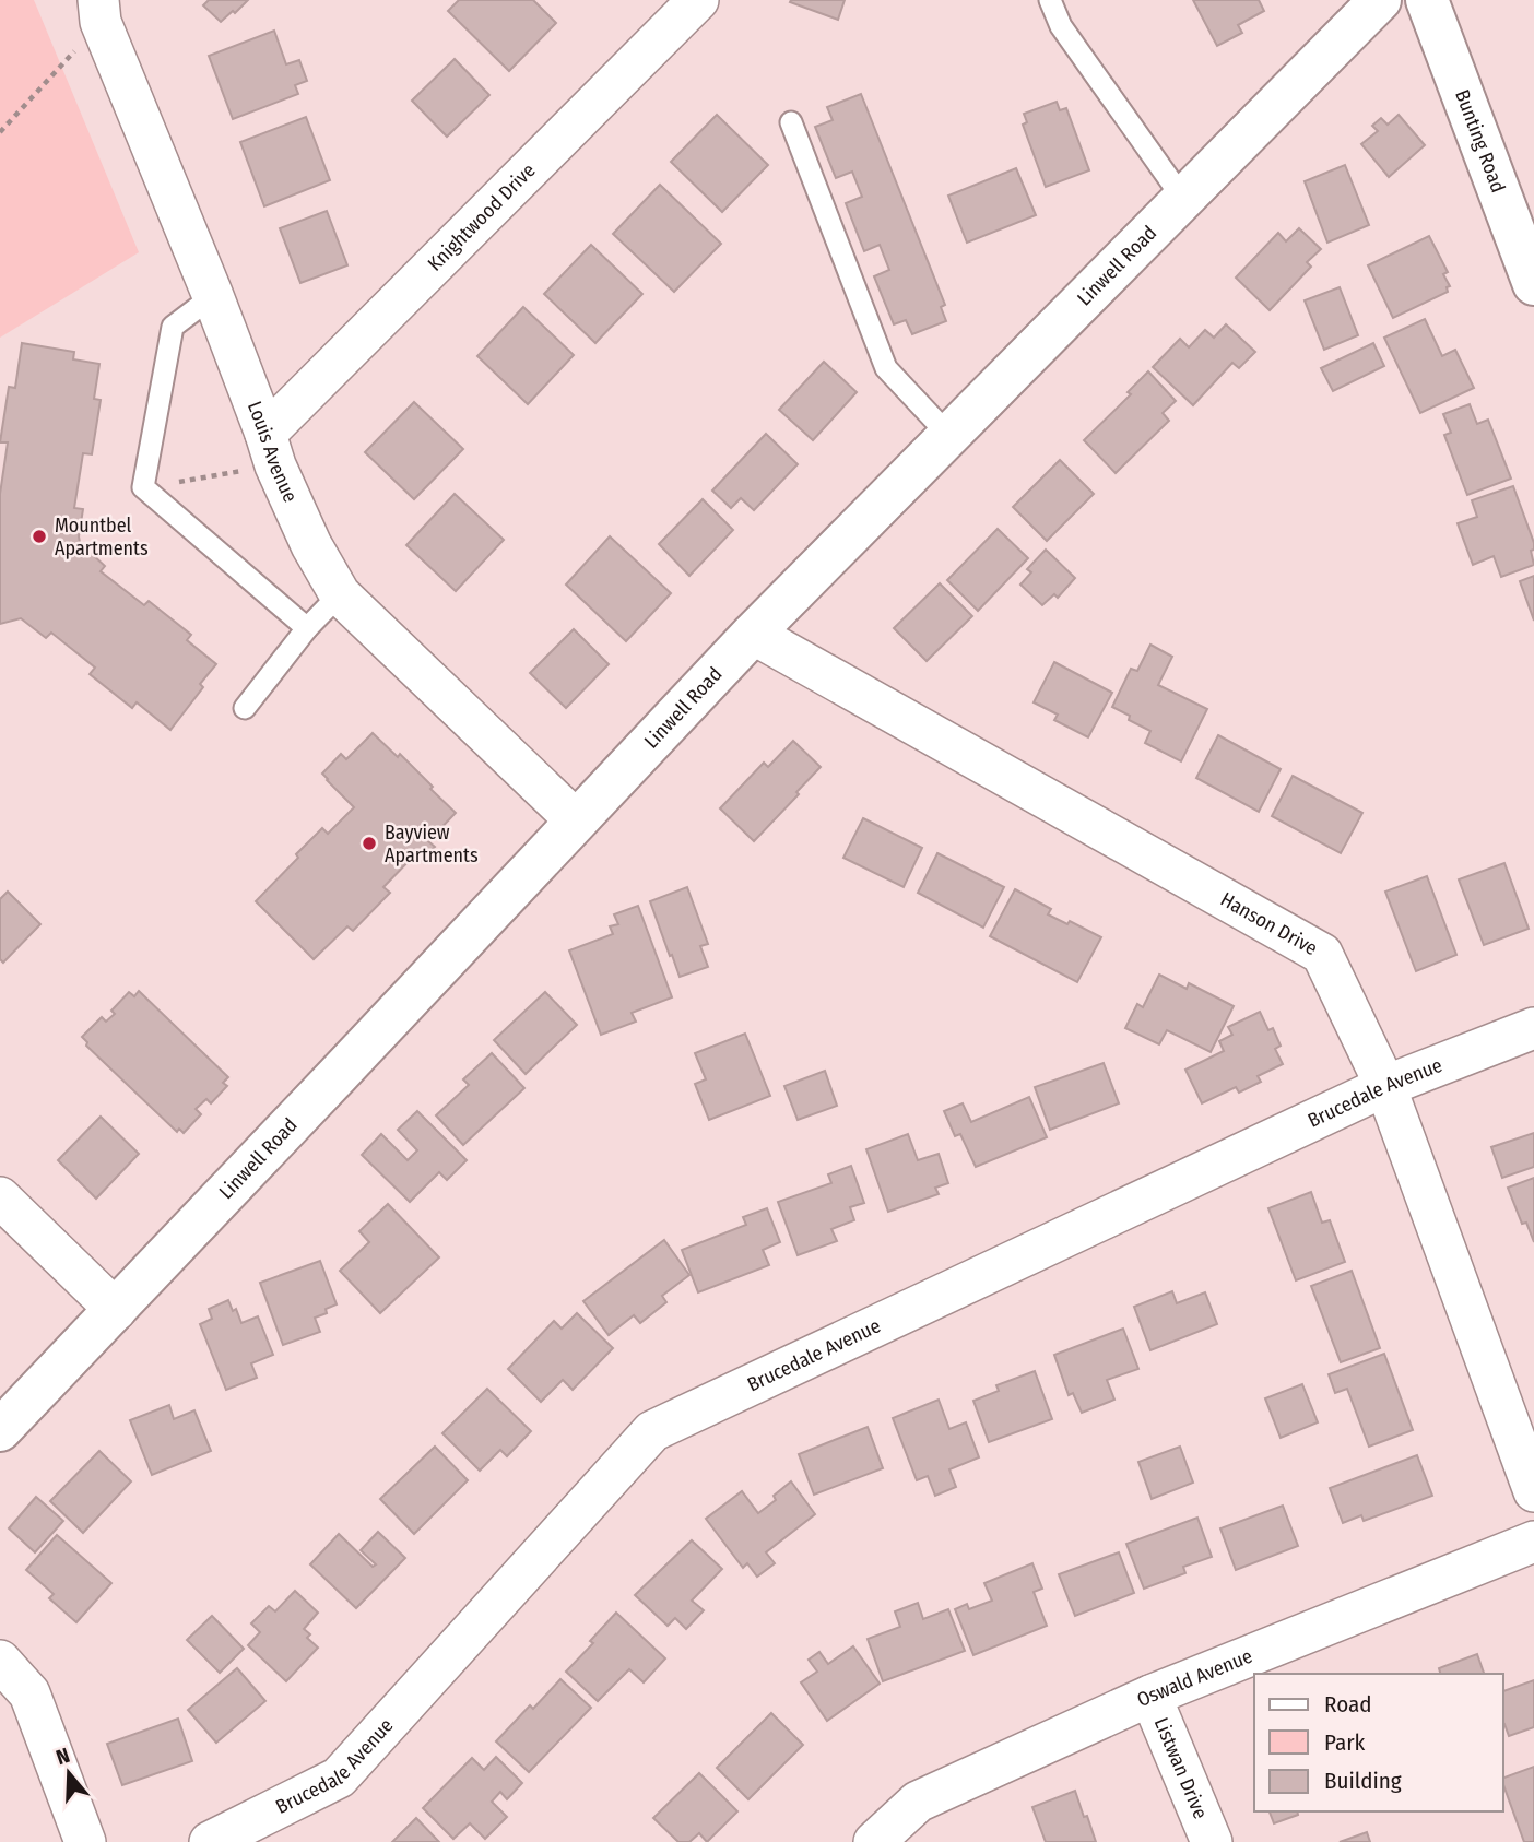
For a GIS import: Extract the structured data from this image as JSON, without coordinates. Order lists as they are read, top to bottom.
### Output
{
  "streets": {
    "main road": ["Bunting Road", "Linwell Road"],
    "street": [
      "Knightwood Drive",
      "Louis Avenue",
      "Hanson Drive",
      "Brucedale Avenue",
      "Oswald Avenue",
      "Listwan Drive"
    ]
  },
  "crossings": [
    ["Knightwood Drive", "Louis Avenue"],
    ["Linwell Road", "Louis Avenue"],
    ["Linwell Road", "Hanson Drive"],
    ["Hanson Drive", "Brucedale Avenue"],
    ["Oswald Avenue", "Listwan Drive"]
  ],
  "places": ["Mountbel Apartments", "Bayview Apartments"],
  "legend": ["Road", "Park", "Building"],
  "north": "top"
}
